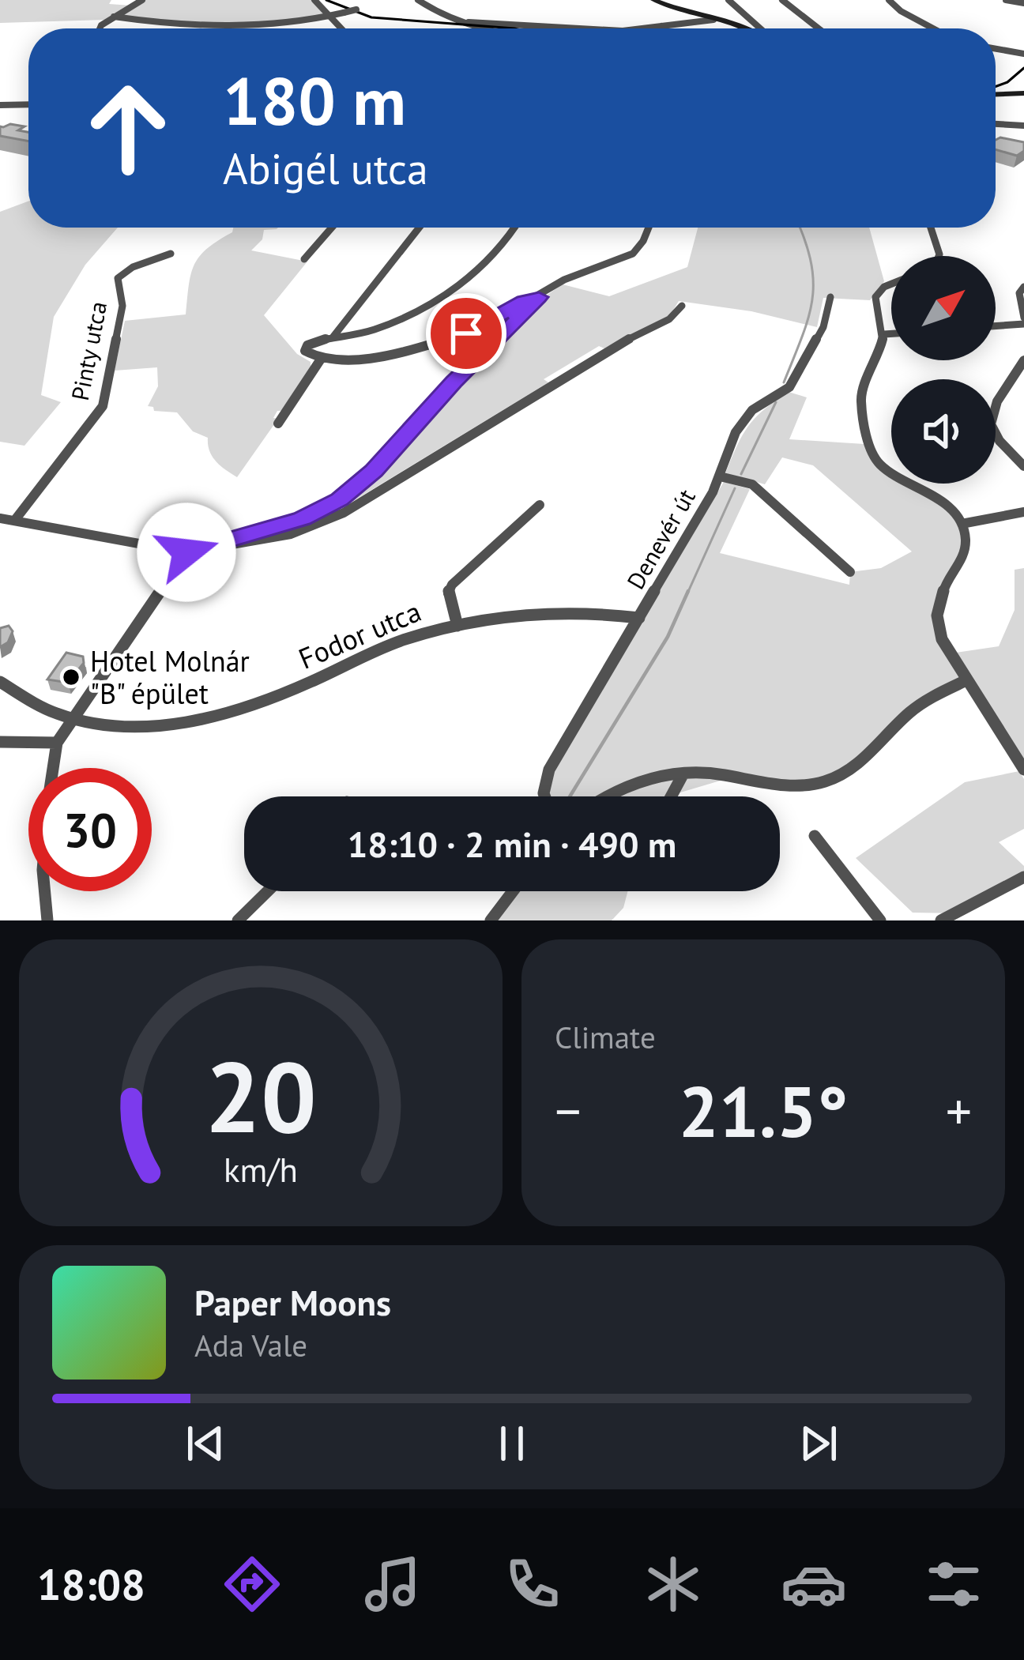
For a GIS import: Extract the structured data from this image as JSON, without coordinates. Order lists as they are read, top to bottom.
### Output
{
  "streets": {
    "street": ["Pinty utca", "Denevér út", "Fodor utca"]
  },
  "crossings": [
    ["Denevér út", "Fodor utca"]
  ],
  "places": ["Hotel Molnár \"B\" épület"],
  "north": "top right",
  "page": {
    "turn": ["180 m", "Abigél utca"],
    "limit": "30",
    "trip": "18:10 · 2 min · 490 m",
    "tile": "Climate",
    "heat": ["−", "21.5°", "+"],
    "song": ["Paper Moons", "Ada Vale"],
    "tabs": "18:08",
    "gauge": ["20", "km/h"]
  }
}
